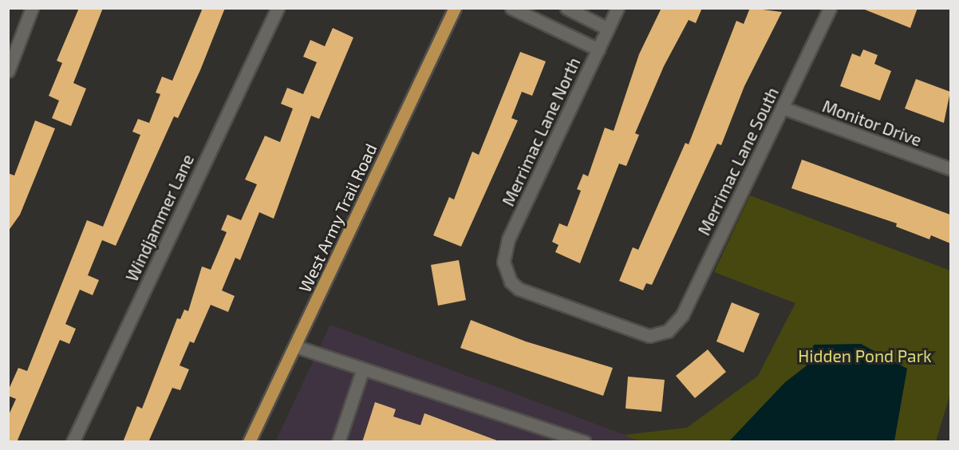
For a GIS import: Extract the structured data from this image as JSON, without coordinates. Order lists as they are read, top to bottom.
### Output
{
  "streets": {
    "main road": ["West Army Trail Road"],
    "street": [
      "Monitor Drive",
      "Merrimac Lane North",
      "Merrimac Lane South",
      "Windjammer Lane"
    ]
  },
  "crossings": [
    ["Monitor Drive", "Merrimac Lane South"],
    ["Merrimac Lane North", "Merrimac Lane South"]
  ],
  "parks": ["Hidden Pond Park"]
}
